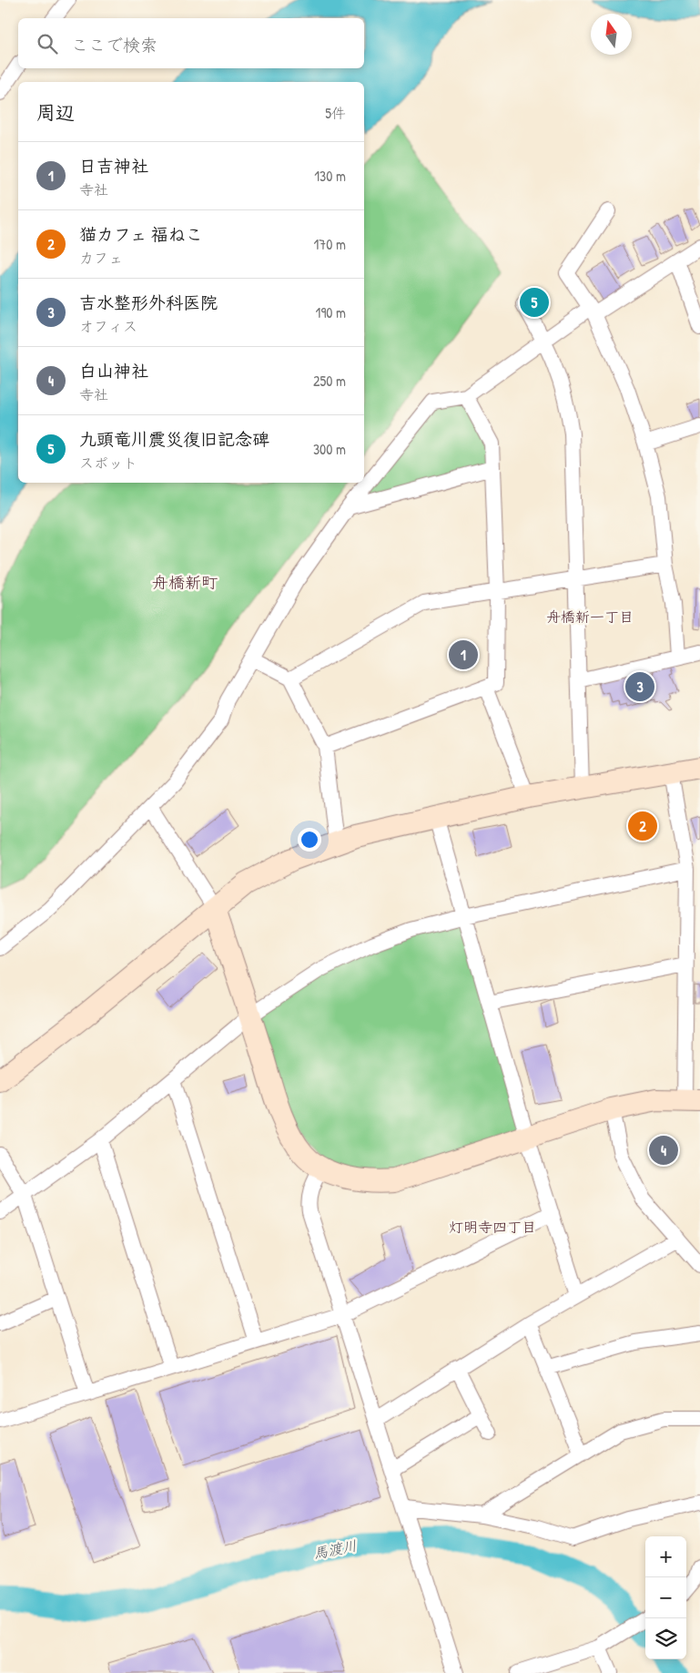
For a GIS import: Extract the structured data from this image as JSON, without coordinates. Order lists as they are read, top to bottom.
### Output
{
  "districts": ["舟橋新町", "舟橋新一丁目", "灯明寺四丁目"],
  "water": ["馬渡川"],
  "north": "top",
  "page": {
    "search": "ここで検索",
    "heading": ["周辺", "5件"],
    "list": [
      {
        "mark": "1",
        "name": "日吉神社",
        "note": "寺社",
        "value": "130 m"
      },
      {
        "mark": "2",
        "name": "猫カフェ 福ねこ",
        "note": "カフェ",
        "value": "170 m"
      },
      {
        "mark": "3",
        "name": "吉水整形外科医院",
        "note": "オフィス",
        "value": "190 m"
      },
      {
        "mark": "4",
        "name": "白山神社",
        "note": "寺社",
        "value": "250 m"
      },
      {
        "mark": "5",
        "name": "九頭竜川震災復旧記念碑",
        "note": "スポット",
        "value": "300 m"
      }
    ],
    "pins": [
      "5",
      "1",
      "3",
      "2",
      "4"
    ],
    "map_buttons": ["+", "−"]
  }
}
